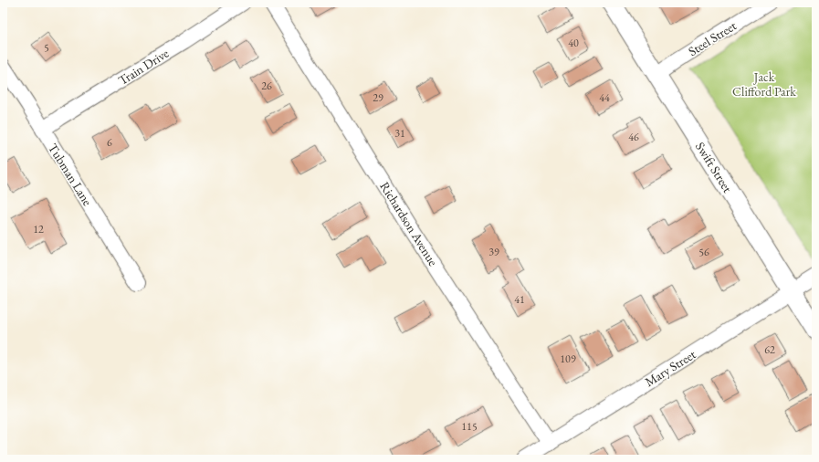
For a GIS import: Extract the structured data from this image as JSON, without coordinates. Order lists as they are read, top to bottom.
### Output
{
  "streets": {
    "main road": ["Swift Street"],
    "street": [
      "Steel Street",
      "Train Drive",
      "Tubman Lane",
      "Richardson Avenue",
      "Mary Street"
    ]
  },
  "crossings": [
    ["Steel Street", "Swift Street"],
    ["Train Drive", "Tubman Lane"],
    ["Swift Street", "Mary Street"],
    ["Richardson Avenue", "Mary Street"]
  ],
  "parks": ["Jack Clifford Park"],
  "house_numbers": [
    "40",
    "5",
    "26",
    "29",
    "44",
    "31",
    "46",
    "6",
    "12",
    "39",
    "56",
    "41",
    "62",
    "109",
    "115"
  ]
}
